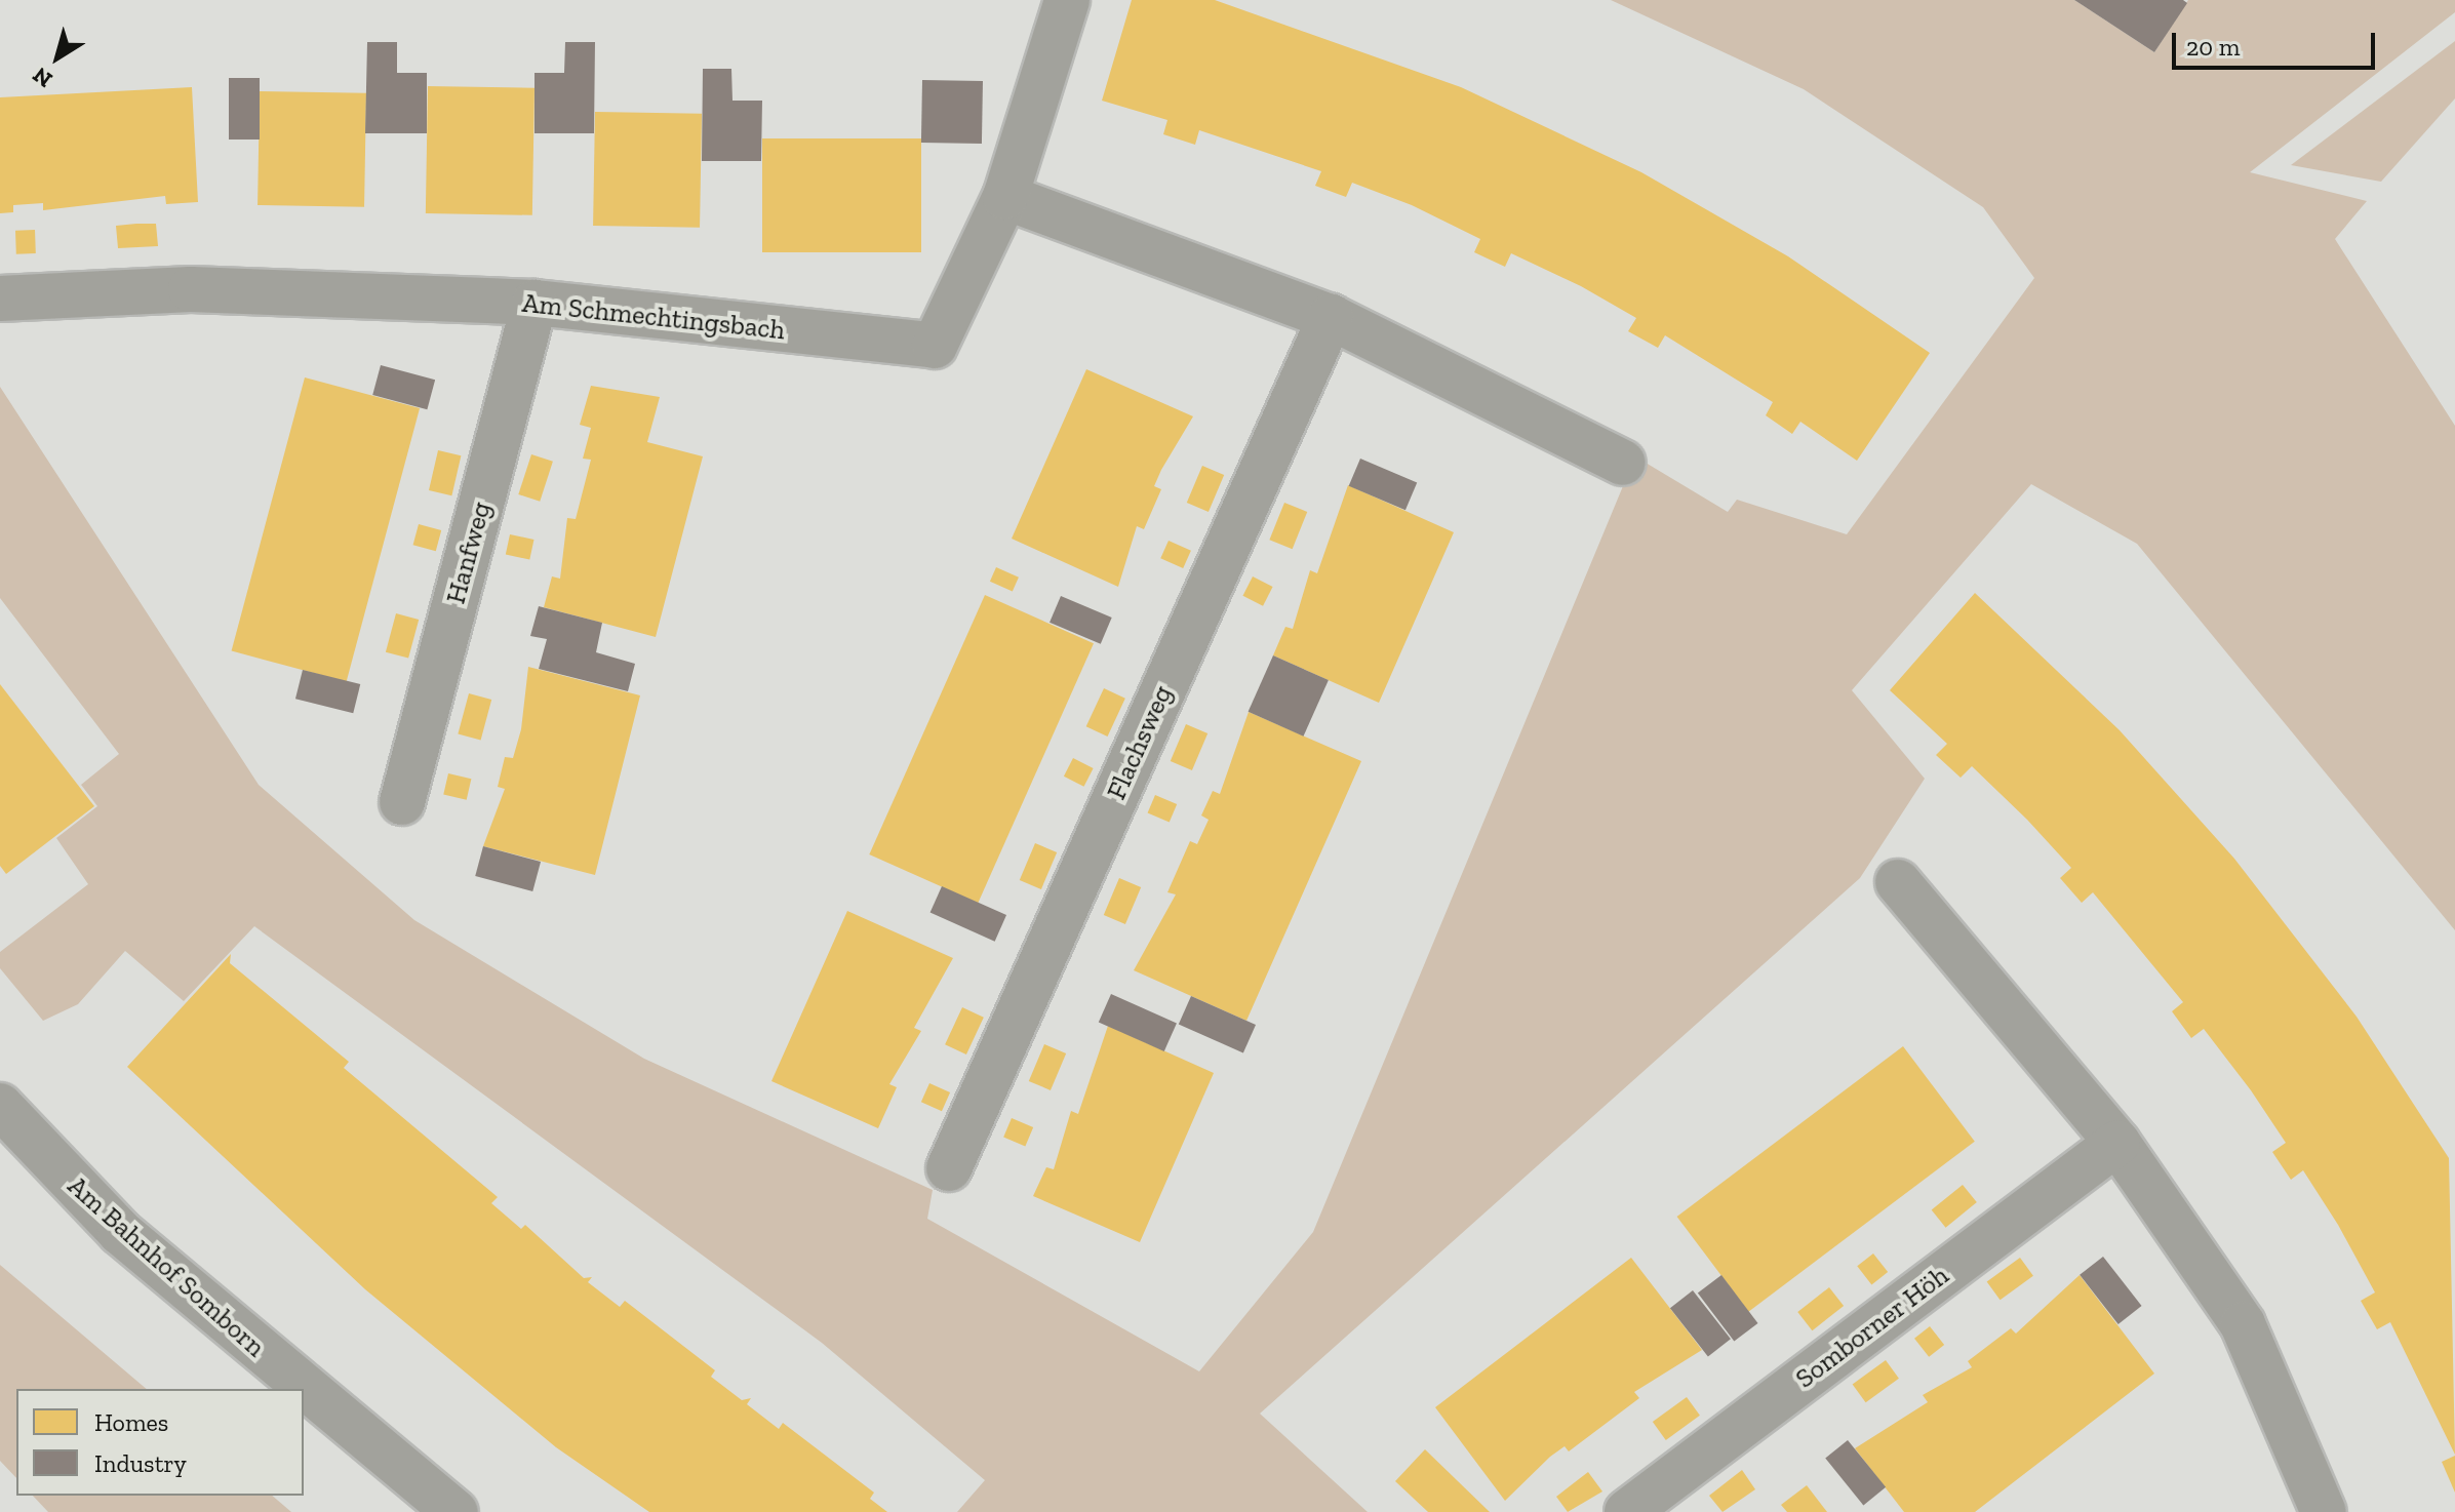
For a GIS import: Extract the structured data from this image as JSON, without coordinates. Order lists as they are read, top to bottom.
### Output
{
  "streets": {
    "street": [
      "Am Schmechtingsbach",
      "Hanfweg",
      "Flachsweg",
      "Am Bahnhof Somborn",
      "Somborner Höh"
    ]
  },
  "crossings": [
    ["Am Schmechtingsbach", "Hanfweg"]
  ],
  "legend": ["Homes", "Industry"],
  "scale_bar": "20 m",
  "north": "bottom left"
}
